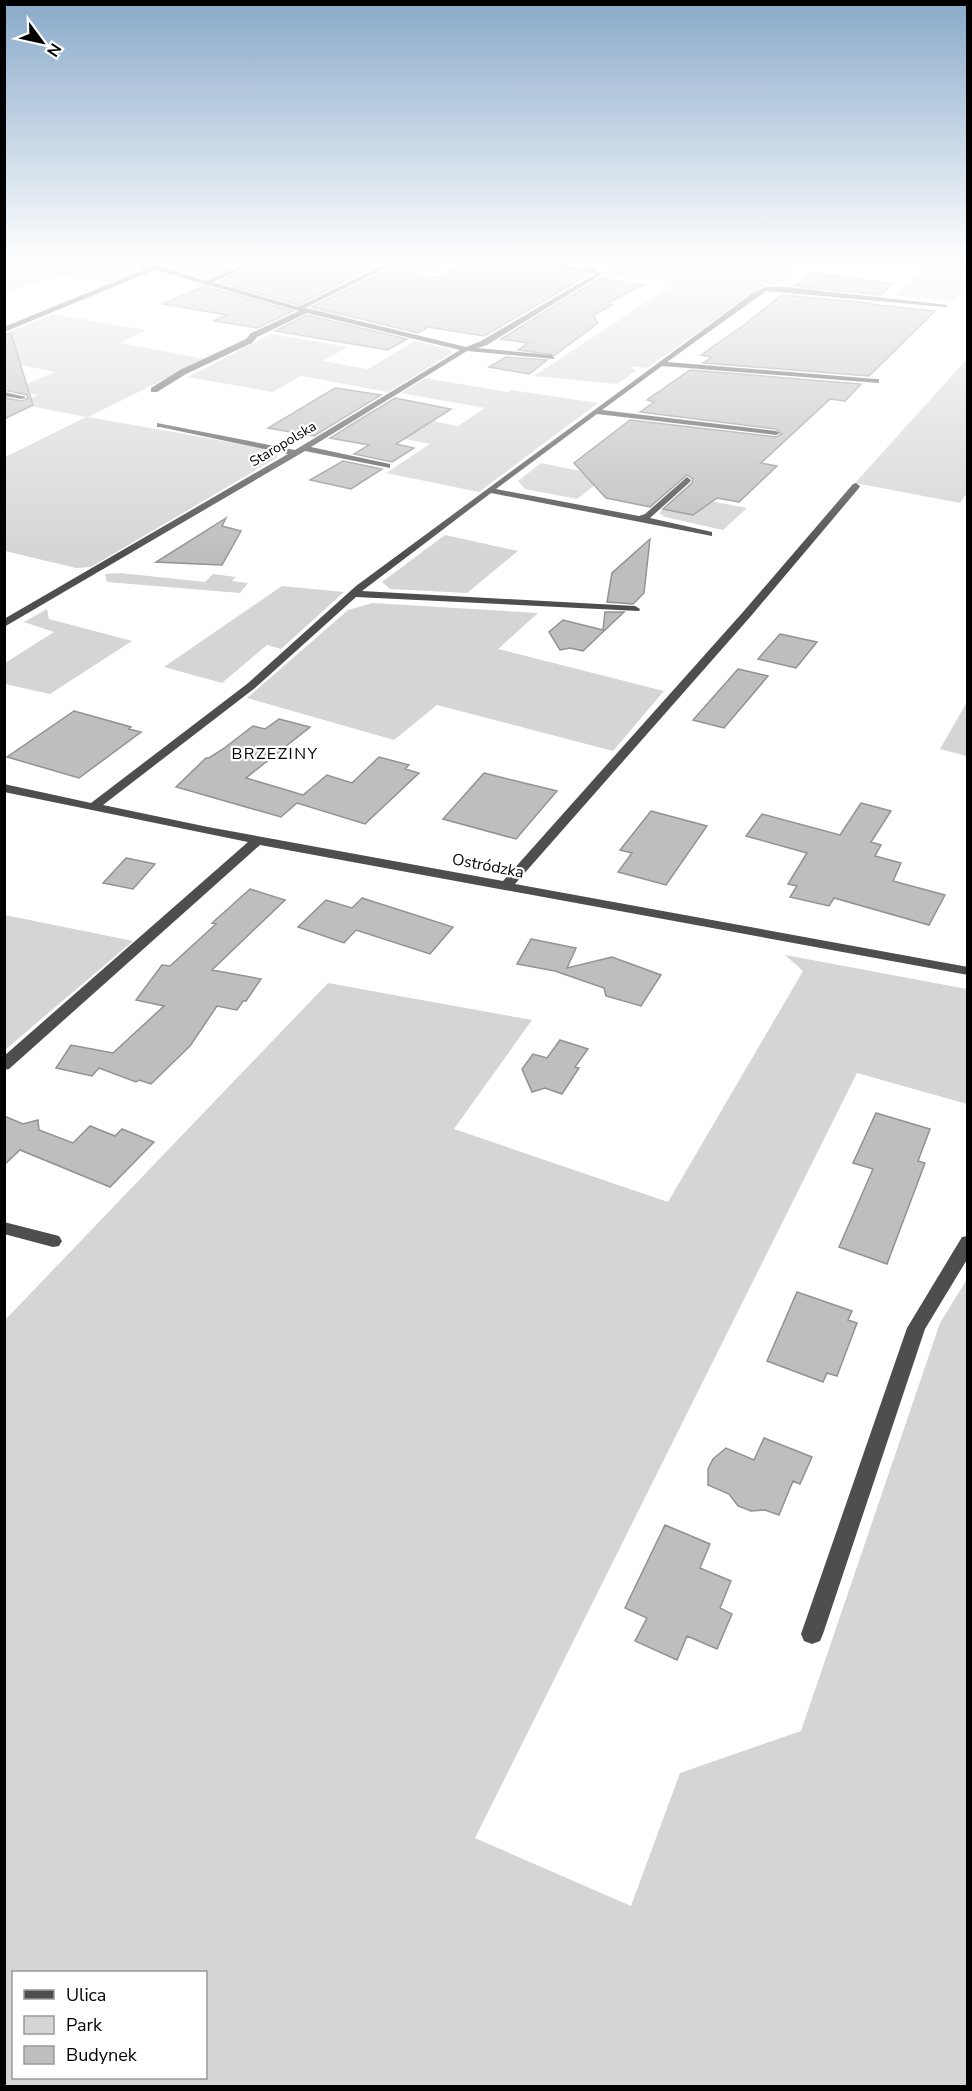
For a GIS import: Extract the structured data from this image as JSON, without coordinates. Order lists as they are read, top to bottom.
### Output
{
  "streets": {
    "street": ["Staropolska", "Ostródzka"]
  },
  "districts": ["BRZEZINY"],
  "legend": ["Ulica", "Park", "Budynek"],
  "north": "bottom right"
}
